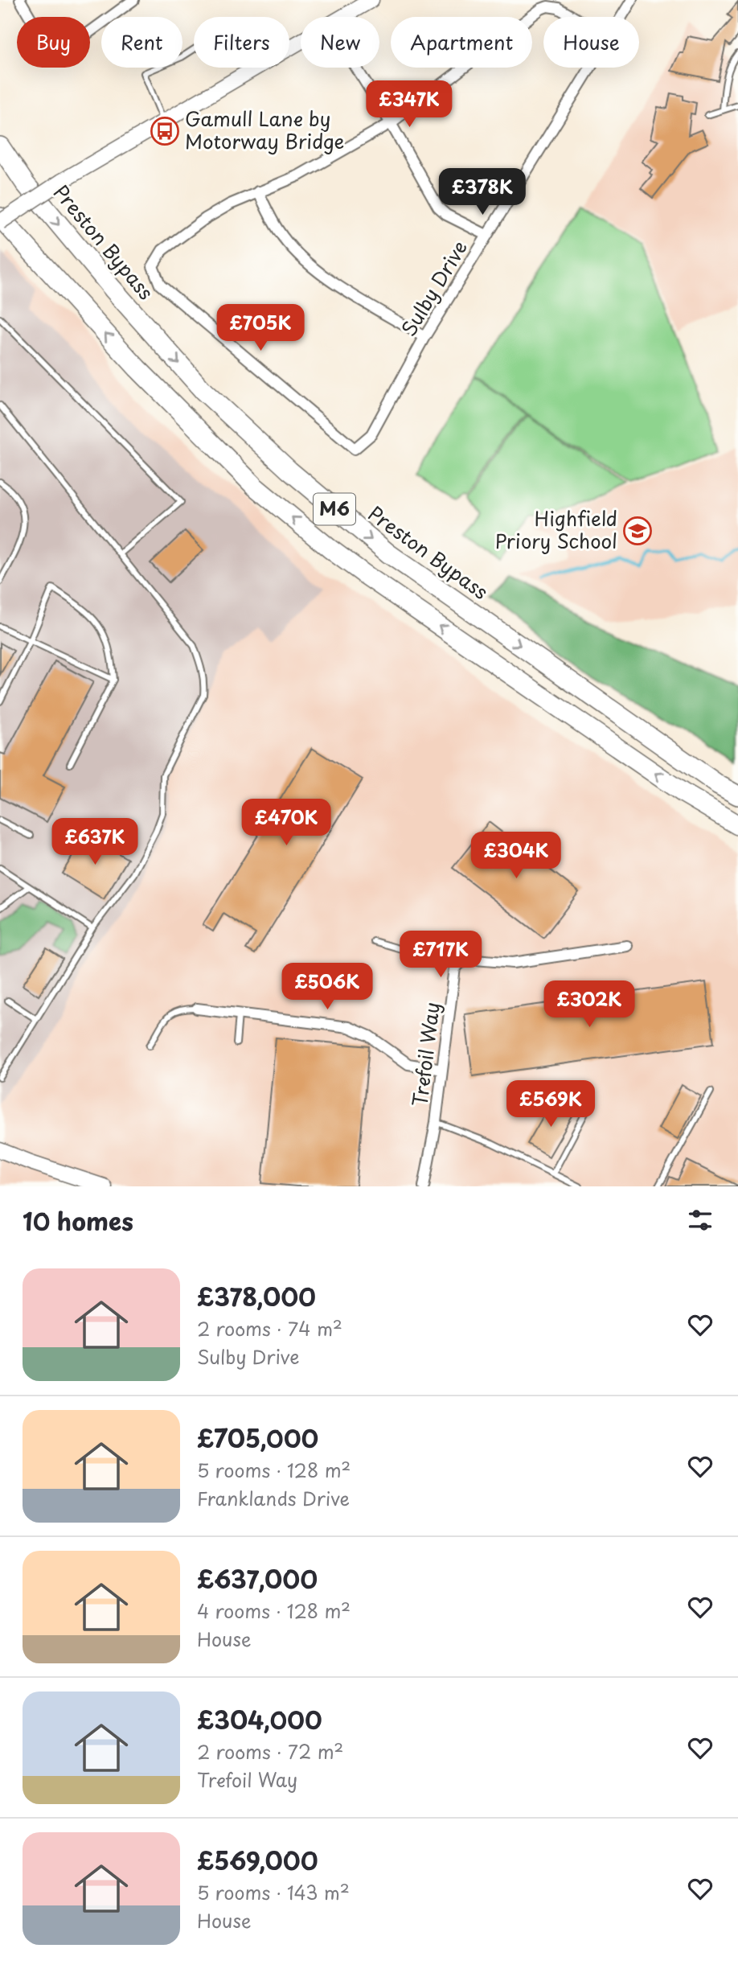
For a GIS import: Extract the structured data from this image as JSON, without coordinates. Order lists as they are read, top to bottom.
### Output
{
  "streets": {
    "highway": ["Preston Bypass", "M6"],
    "street": ["Sulby Drive", "Trefoil Way"]
  },
  "places": {
    "bus stop": ["Gamull Lane by Motorway Bridge"],
    "school or university": ["Highfield Priory School"]
  },
  "page": {
    "chip": [
      "Buy",
      "Rent",
      "Filters",
      "New",
      "Apartment",
      "House"
    ],
    "price": [
      "£347K",
      "£378K",
      "£705K",
      "£470K",
      "£637K",
      "£304K",
      "£717K",
      "£506K",
      "£302K",
      "£569K"
    ],
    "heading": "10 homes",
    "list": [
      {
        "name": "£378,000",
        "note": "2 rooms · 74 m² · Sulby Drive"
      },
      {
        "name": "£705,000",
        "note": "5 rooms · 128 m² · Franklands Drive"
      },
      {
        "name": "£637,000",
        "note": "4 rooms · 128 m² · House"
      },
      {
        "name": "£304,000",
        "note": "2 rooms · 72 m² · Trefoil Way"
      },
      {
        "name": "£569,000",
        "note": "5 rooms · 143 m² · House"
      }
    ]
  }
}
